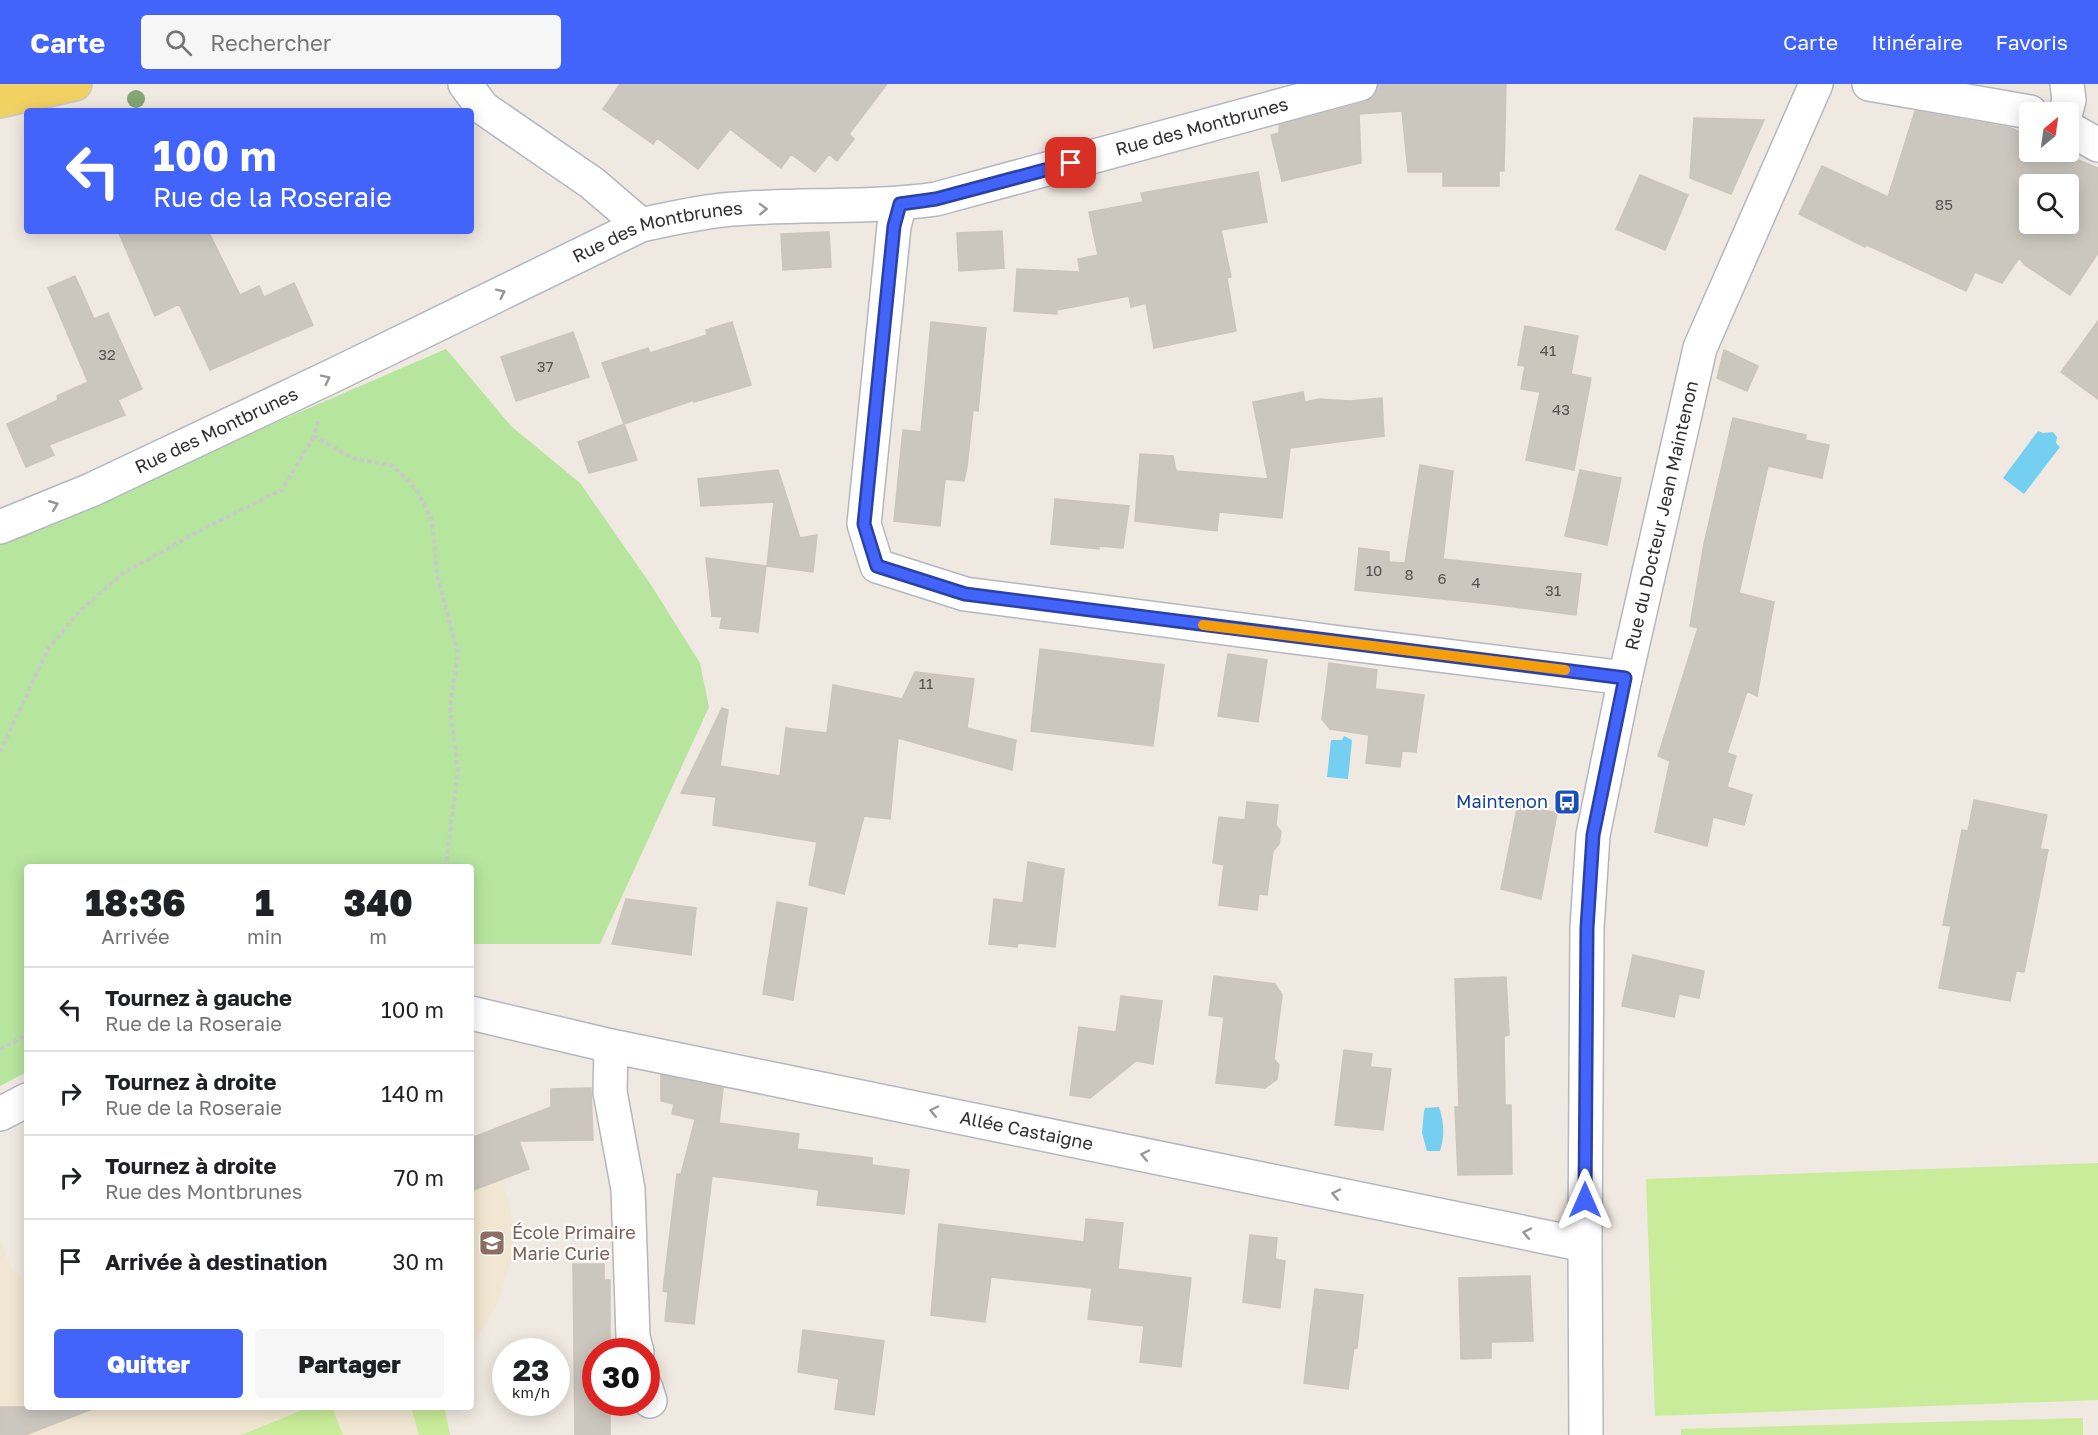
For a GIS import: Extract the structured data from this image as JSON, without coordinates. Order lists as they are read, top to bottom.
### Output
{
  "streets": {
    "street": ["Rue des Montbrunes", "Rue du Docteur Jean Maintenon", "Allée Castaigne"]
  },
  "crossings": [
    ["Rue du Docteur Jean Maintenon", "Allée Castaigne"]
  ],
  "one_way": ["Rue des Montbrunes", "Allée Castaigne"],
  "places": {
    "bus stop": ["Maintenon"],
    "school or university": ["École Primaire Marie Curie"]
  },
  "house_numbers": [
    "85",
    "41",
    "32",
    "37",
    "43",
    "10",
    "8",
    "6",
    "4",
    "31",
    "11"
  ],
  "north": "top right",
  "page": {
    "header": "Carte",
    "search": "Rechercher",
    "nav": ["Carte", "Itinéraire", "Favoris"],
    "turn": ["100 m", "Rue de la Roseraie"],
    "eta": [
      "18:36",
      "Arrivée",
      "1",
      "min",
      "340",
      "m"
    ],
    "list": [
      {
        "name": "Tournez à gauche",
        "note": "Rue de la Roseraie",
        "value": "100 m"
      },
      {
        "name": "Tournez à droite",
        "note": "Rue de la Roseraie",
        "value": "140 m"
      },
      {
        "name": "Tournez à droite",
        "note": "Rue des Montbrunes",
        "value": "70 m"
      },
      {
        "name": "Arrivée à destination",
        "value": "30 m"
      }
    ],
    "buttons": ["Quitter", "Partager"],
    "speed": "23 km/h",
    "limit": "30"
  }
}
